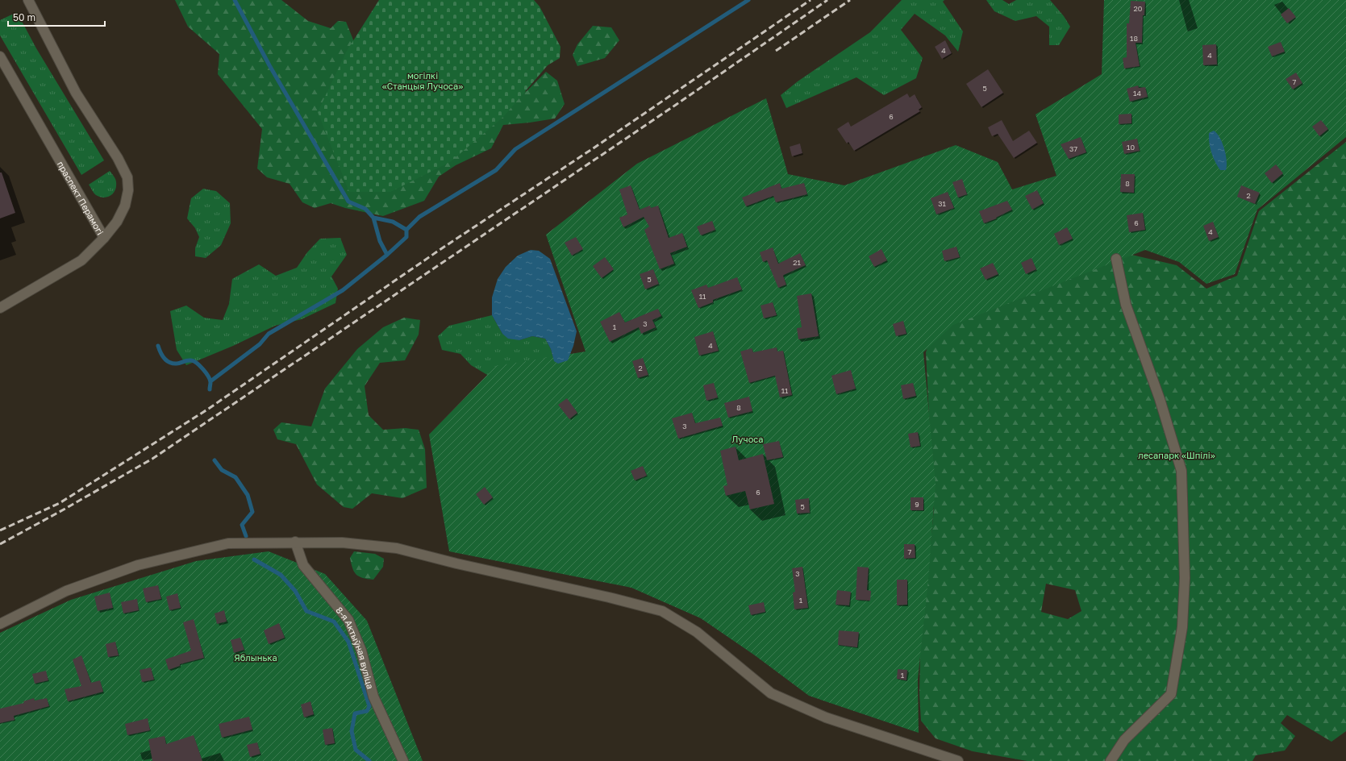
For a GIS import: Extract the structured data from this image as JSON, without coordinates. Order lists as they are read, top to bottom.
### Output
{
  "streets": {
    "street": ["праспект Перамогі", "8-я Актыўная вуліца"]
  },
  "parks": [
    "могілкі «Станцыя Лучоса»",
    "Лучоса",
    "лесапарк «Шпілі»",
    "Яблынька"
  ],
  "house_numbers": [
    "20",
    "18",
    "4",
    "4",
    "7",
    "5",
    "14",
    "6",
    "10",
    "37",
    "8",
    "2",
    "31",
    "6",
    "4",
    "21",
    "5",
    "11",
    "3",
    "1",
    "4",
    "2",
    "11",
    "8",
    "3",
    "6",
    "9",
    "5",
    "7",
    "3",
    "1",
    "1"
  ],
  "scale_bar": "50 m"
}
